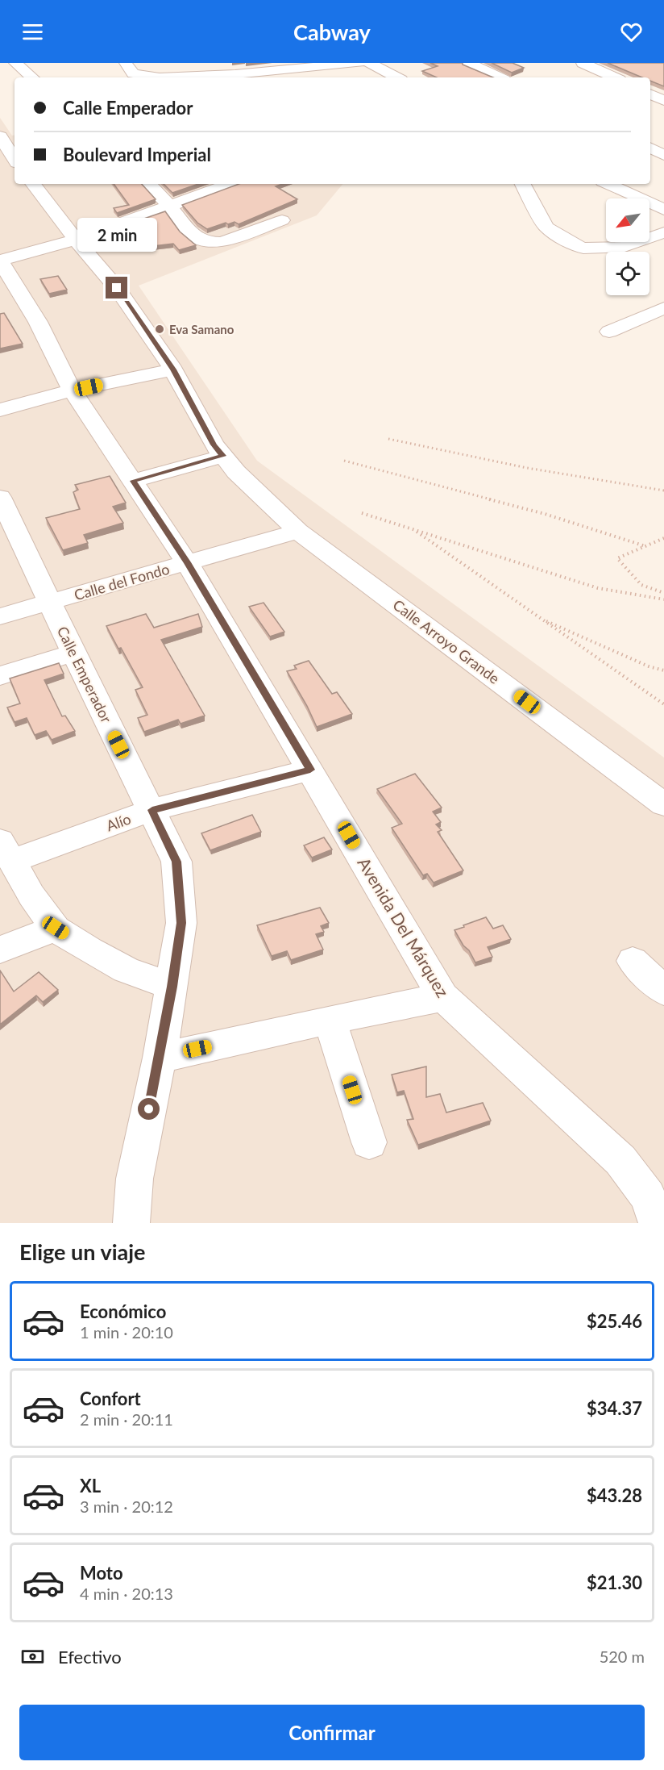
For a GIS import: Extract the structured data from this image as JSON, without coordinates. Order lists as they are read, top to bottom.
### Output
{
  "streets": {
    "street": [
      "Calle del Fondo",
      "Calle Arroyo Grande",
      "Calle Emperador",
      "Alío",
      "Avenida Del Márquez"
    ]
  },
  "crossings": [
    ["Calle del Fondo", "Calle Arroyo Grande"],
    ["Calle del Fondo", "Calle Emperador"],
    ["Calle del Fondo", "Avenida Del Márquez"],
    ["Calle Emperador", "Alío"],
    ["Alío", "Avenida Del Márquez"]
  ],
  "places": ["Eva Samano"],
  "north": "bottom left",
  "page": {
    "header": "Cabway",
    "banner": ["Calle Emperador", "Boulevard Imperial"],
    "bubble": "2 min",
    "heading": "Elige un viaje",
    "list": [
      {
        "name": "Económico",
        "note": "1 min · 20:10",
        "value": "$25.46"
      },
      {
        "name": "Confort",
        "note": "2 min · 20:11",
        "value": "$34.37"
      },
      {
        "name": "XL",
        "note": "3 min · 20:12",
        "value": "$43.28"
      },
      {
        "name": "Moto",
        "note": "4 min · 20:13",
        "value": "$21.30"
      }
    ],
    "pay": ["Efectivo", "520 m"],
    "buttons": "Confirmar"
  }
}
